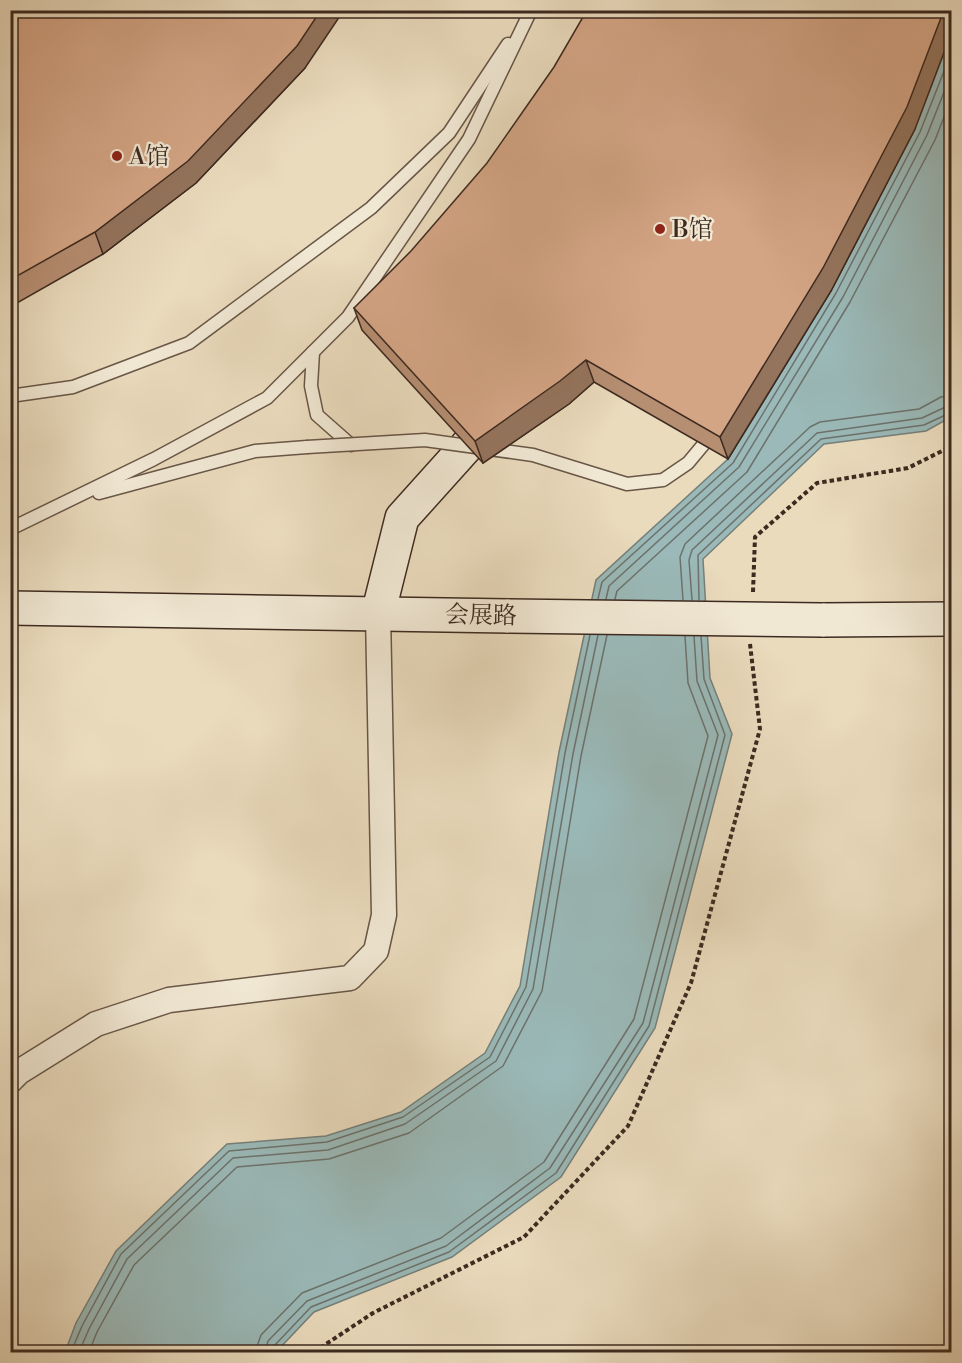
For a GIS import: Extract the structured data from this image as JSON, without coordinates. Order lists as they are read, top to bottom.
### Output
{
  "streets": {
    "main road": ["会展路"]
  },
  "places": ["A馆", "B馆"]
}
